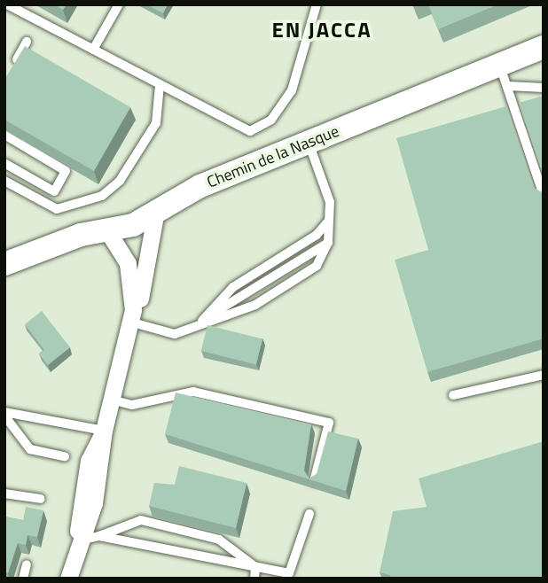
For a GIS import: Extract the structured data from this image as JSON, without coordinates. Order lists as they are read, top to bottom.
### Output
{
  "streets": {
    "street": ["Chemin de la Nasque"]
  },
  "districts": ["EN JACCA"]
}
